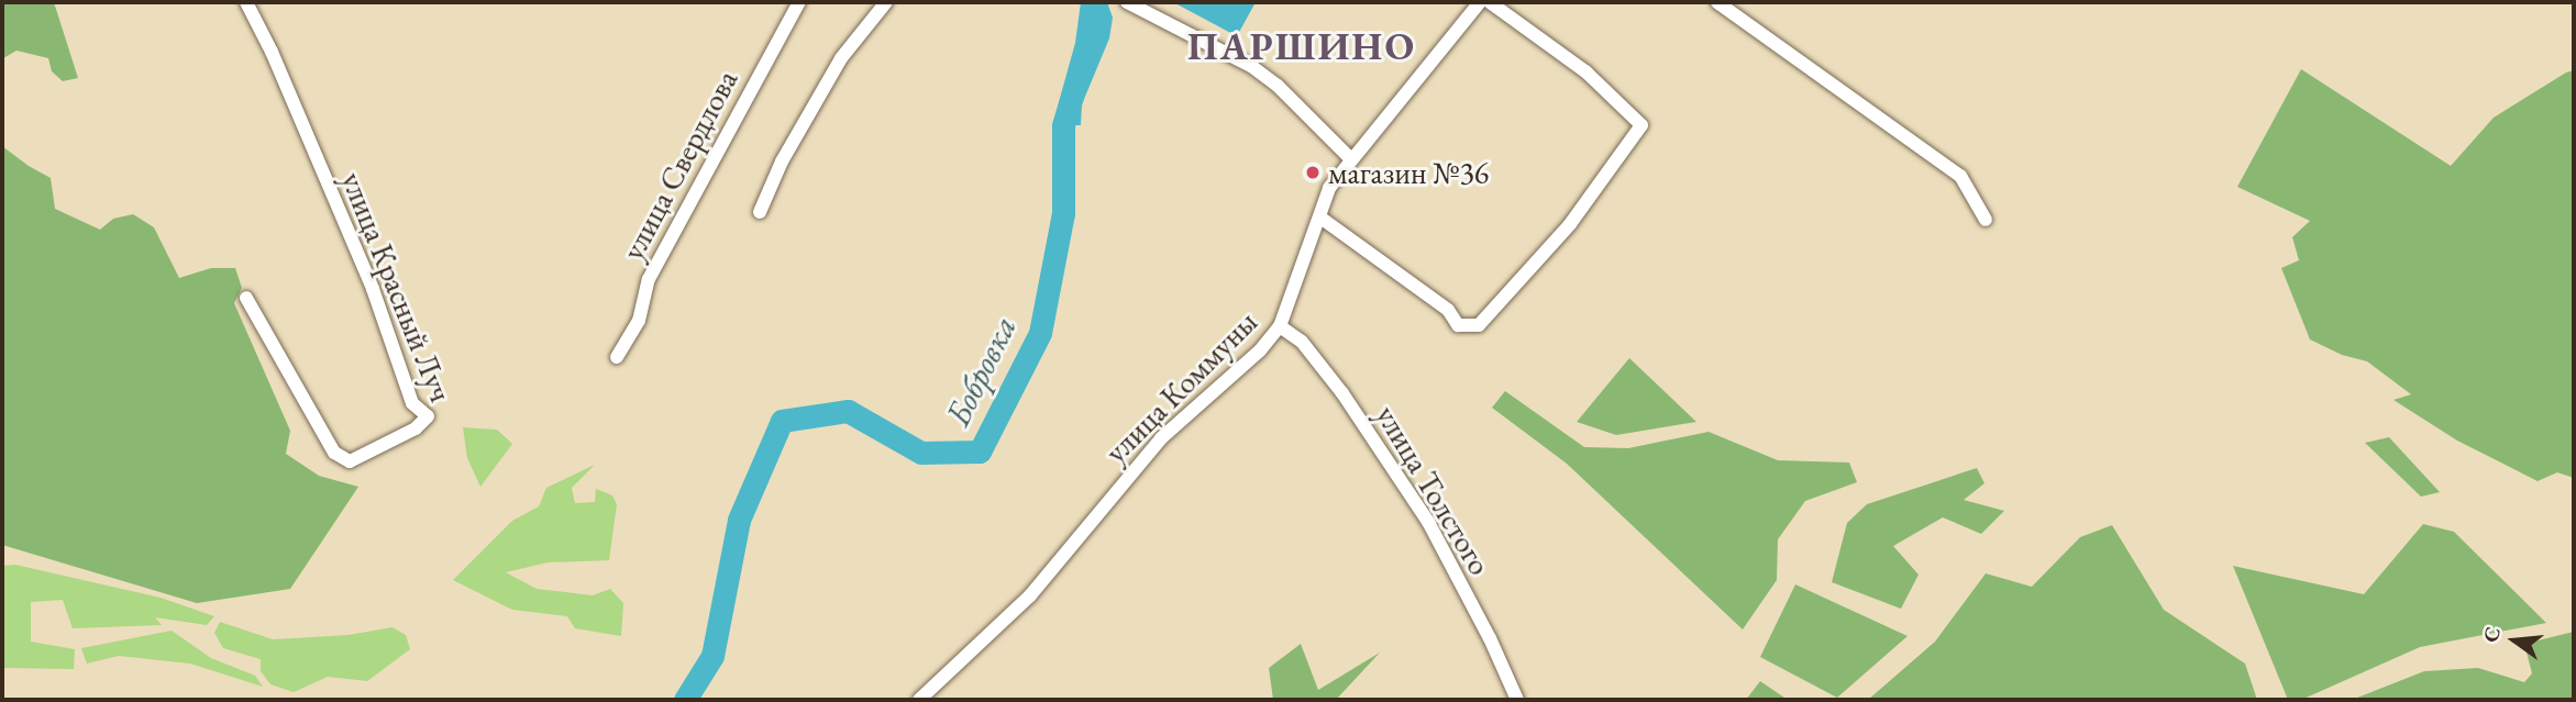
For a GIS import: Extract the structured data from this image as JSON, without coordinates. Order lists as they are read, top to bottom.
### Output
{
  "streets": {
    "street": [
      "улица Свердлова",
      "улица Красный Луч",
      "улица Коммуны",
      "улица Толстого"
    ]
  },
  "crossings": [
    ["улица Коммуны", "улица Толстого"]
  ],
  "districts": ["ПАРШИНО"],
  "water": ["Бобровка"],
  "places": ["магазин №36"],
  "north": "left"
}
